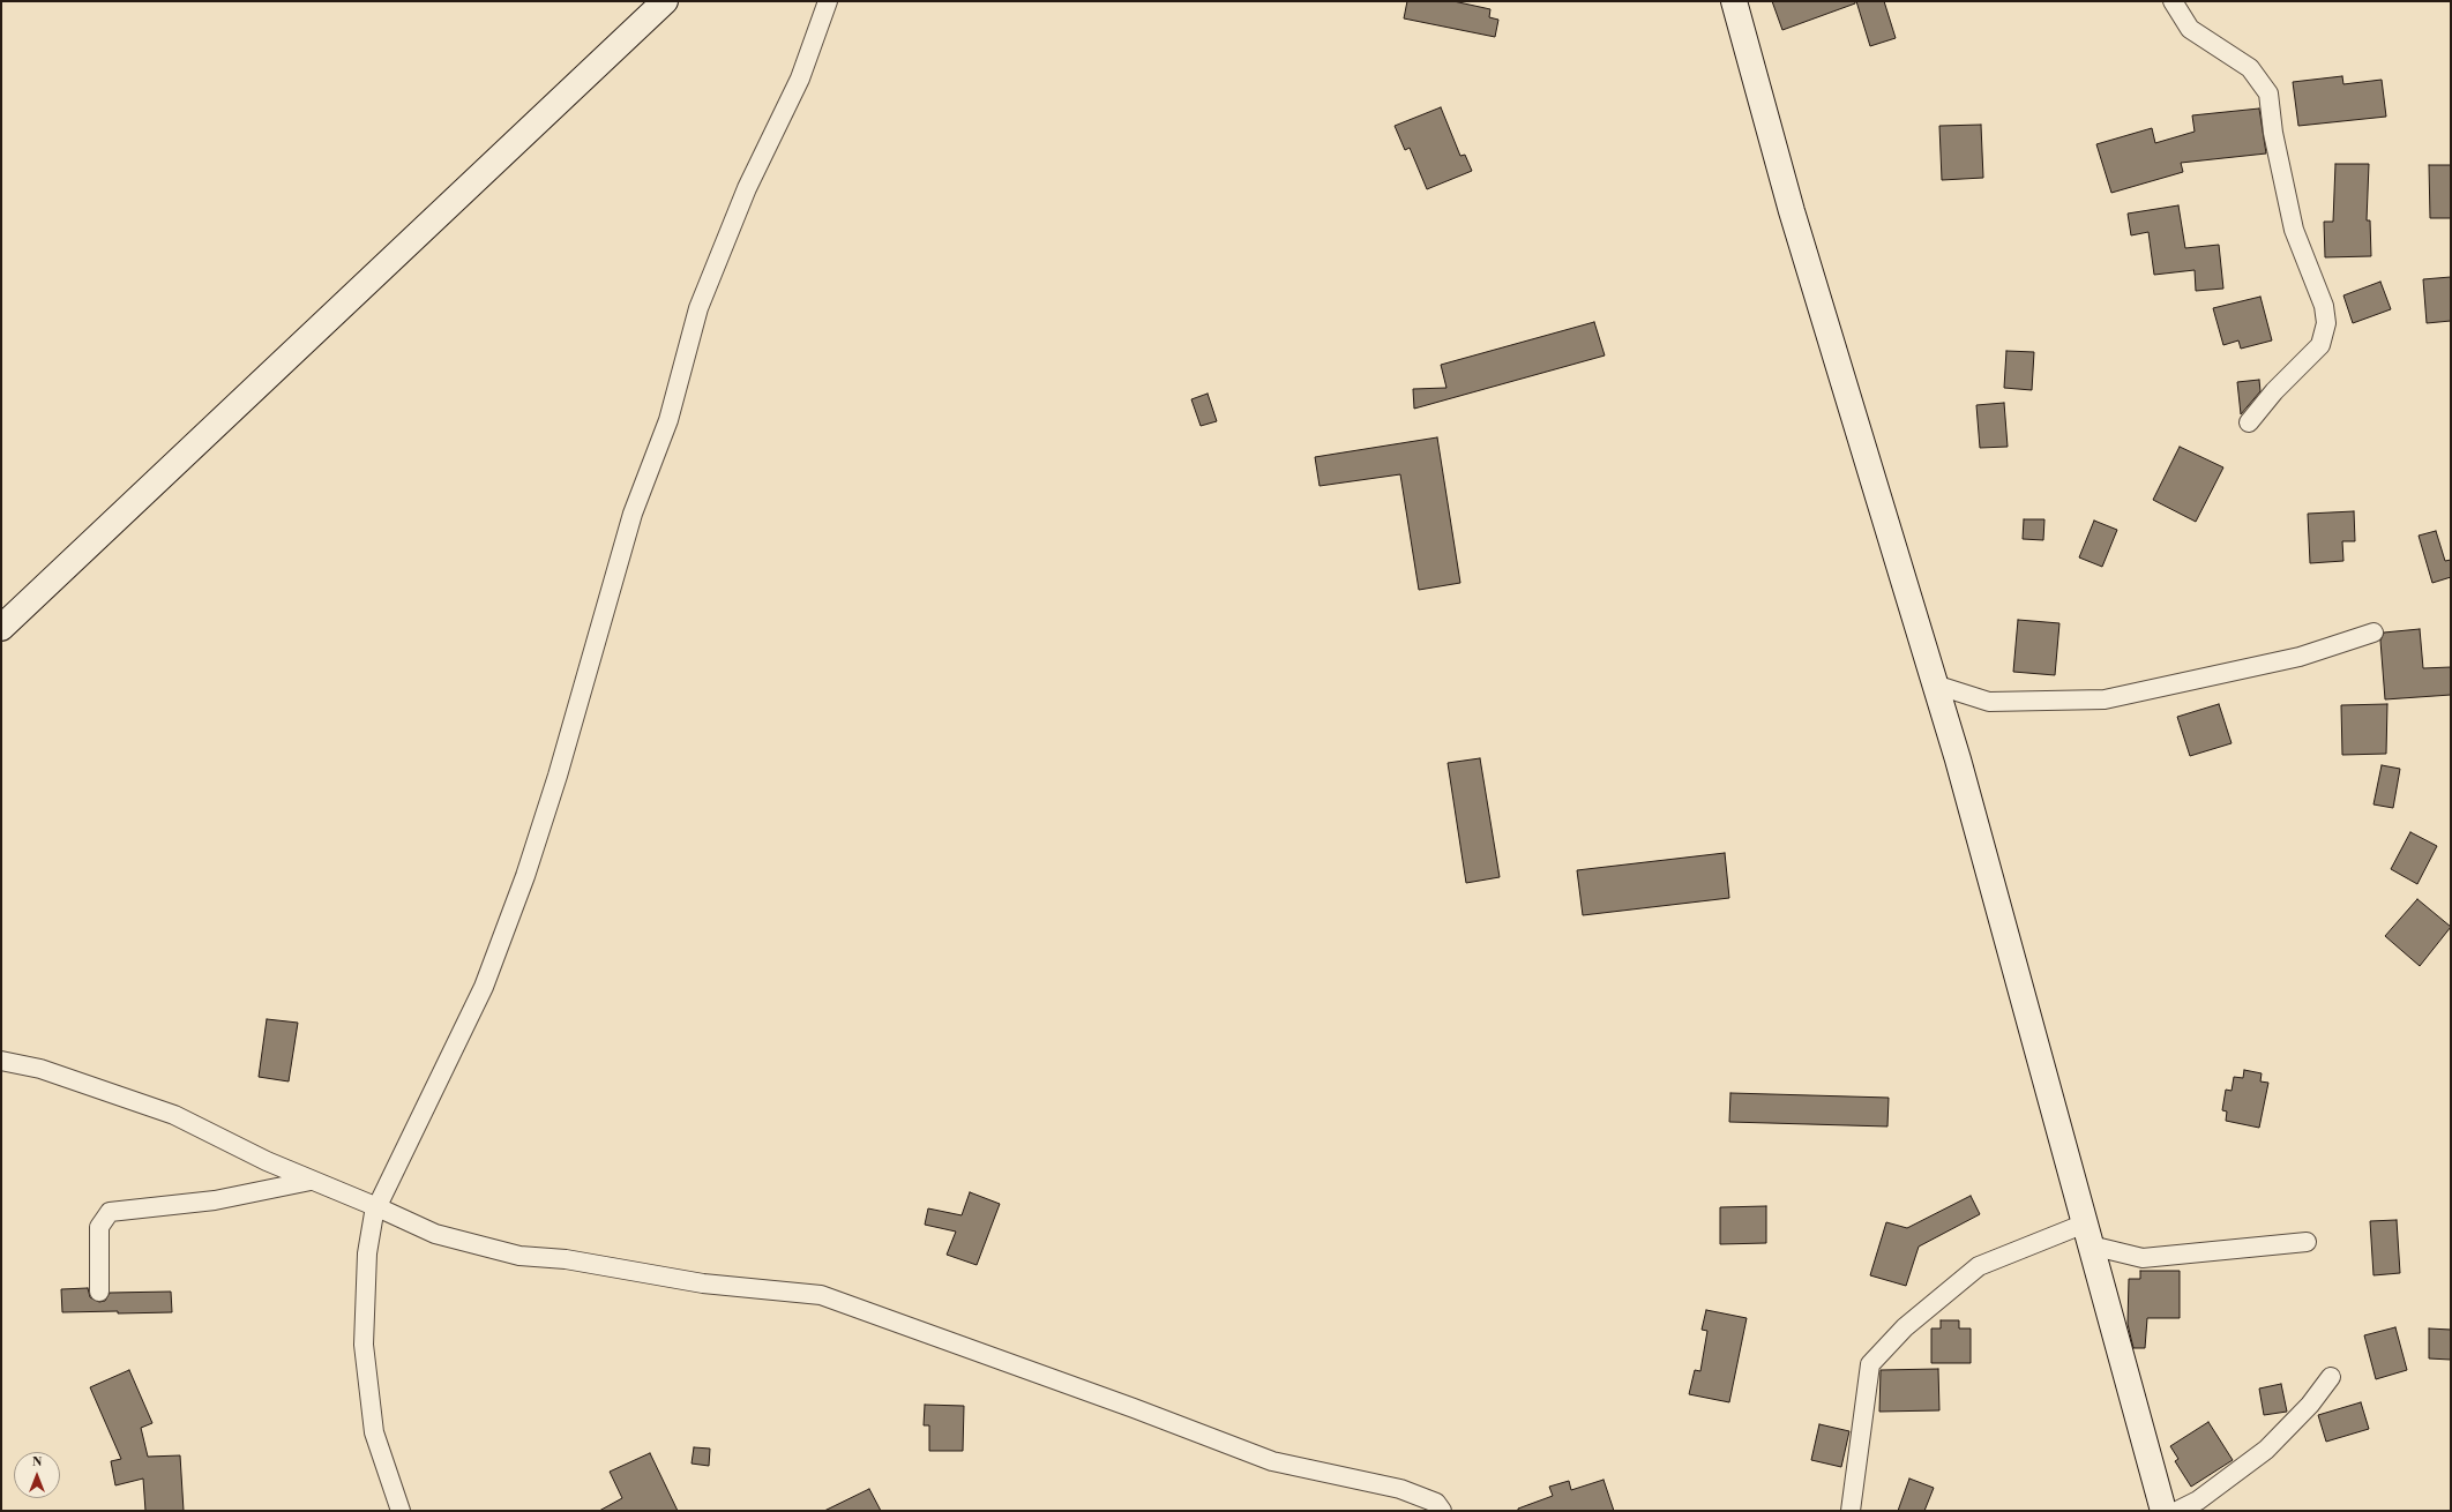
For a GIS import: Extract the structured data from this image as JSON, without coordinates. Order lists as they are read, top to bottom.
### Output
{
  "north": "top"
}
